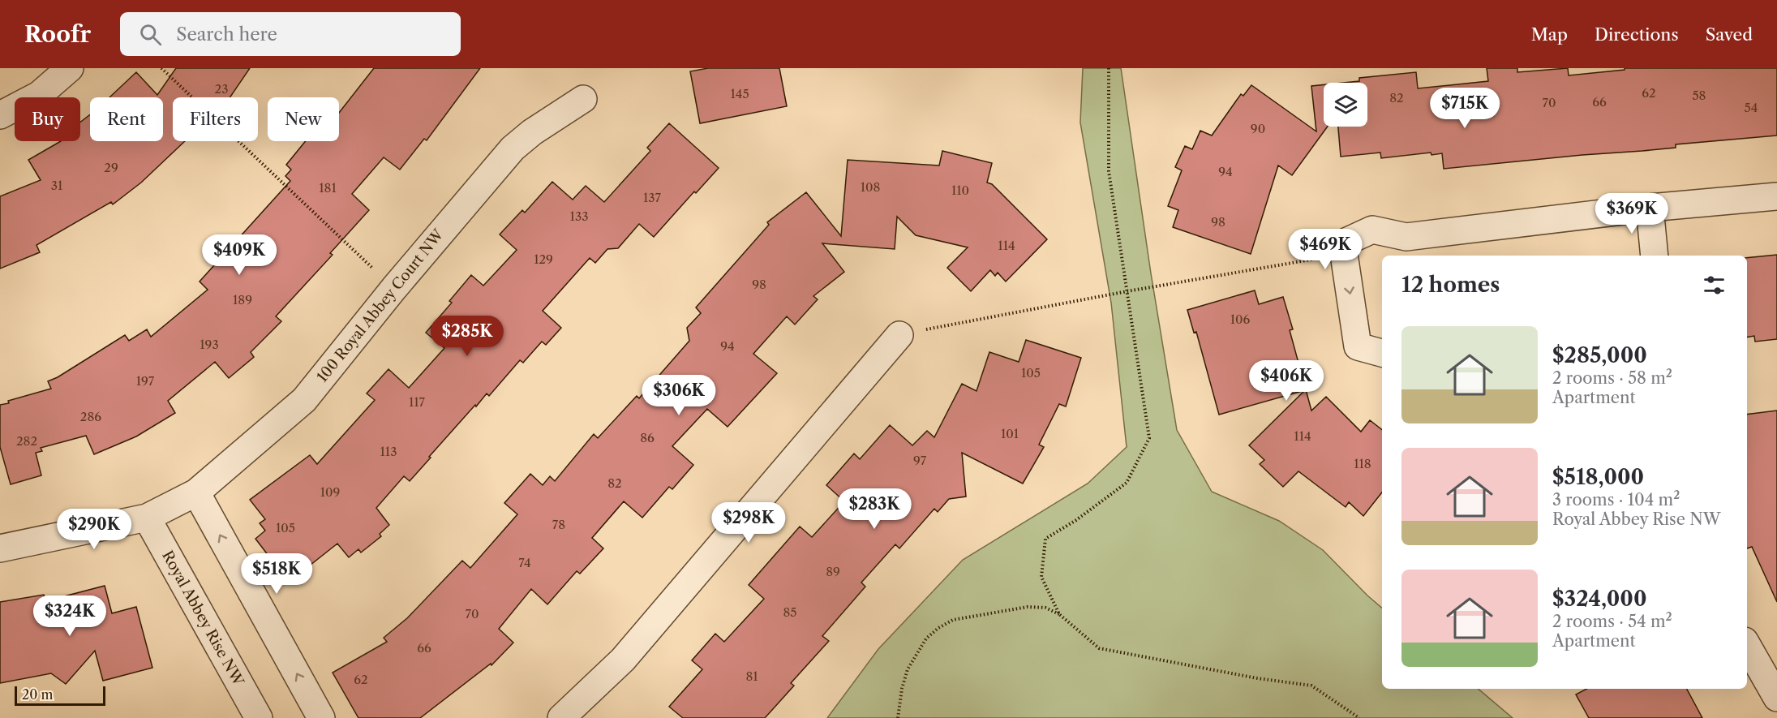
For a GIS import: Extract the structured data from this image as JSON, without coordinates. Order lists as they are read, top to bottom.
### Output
{
  "streets": {
    "street": ["100 Royal Abbey Court NW", "Royal Abbey Rise NW"]
  },
  "crossings": [
    ["100 Royal Abbey Court NW", "Royal Abbey Rise NW"]
  ],
  "house_numbers": [
    "23",
    "62",
    "145",
    "58",
    "82",
    "66",
    "70",
    "54",
    "90",
    "29",
    "94",
    "31",
    "108",
    "181",
    "110",
    "137",
    "133",
    "98",
    "114",
    "129",
    "98",
    "189",
    "106",
    "193",
    "94",
    "105",
    "197",
    "117",
    "286",
    "101",
    "114",
    "86",
    "282",
    "113",
    "97",
    "118",
    "82",
    "109",
    "78",
    "105",
    "74",
    "89",
    "85",
    "70",
    "66",
    "81",
    "62"
  ],
  "scale_bar": "20 m",
  "page": {
    "header": "Roofr",
    "search": "Search here",
    "nav": ["Map", "Directions", "Saved"],
    "price": [
      "$715K",
      "$369K",
      "$469K",
      "$409K",
      "$285K",
      "$406K",
      "$306K",
      "$283K",
      "$298K",
      "$290K",
      "$518K",
      "$324K"
    ],
    "chip": [
      "Buy",
      "Rent",
      "Filters",
      "New"
    ],
    "heading": "12 homes",
    "list": [
      {
        "name": "$285,000",
        "note": "2 rooms · 58 m² · Apartment"
      },
      {
        "name": "$518,000",
        "note": "3 rooms · 104 m² · Royal Abbey Rise NW"
      },
      {
        "name": "$324,000",
        "note": "2 rooms · 54 m² · Apartment"
      }
    ],
    "scale": "20 m"
  }
}
